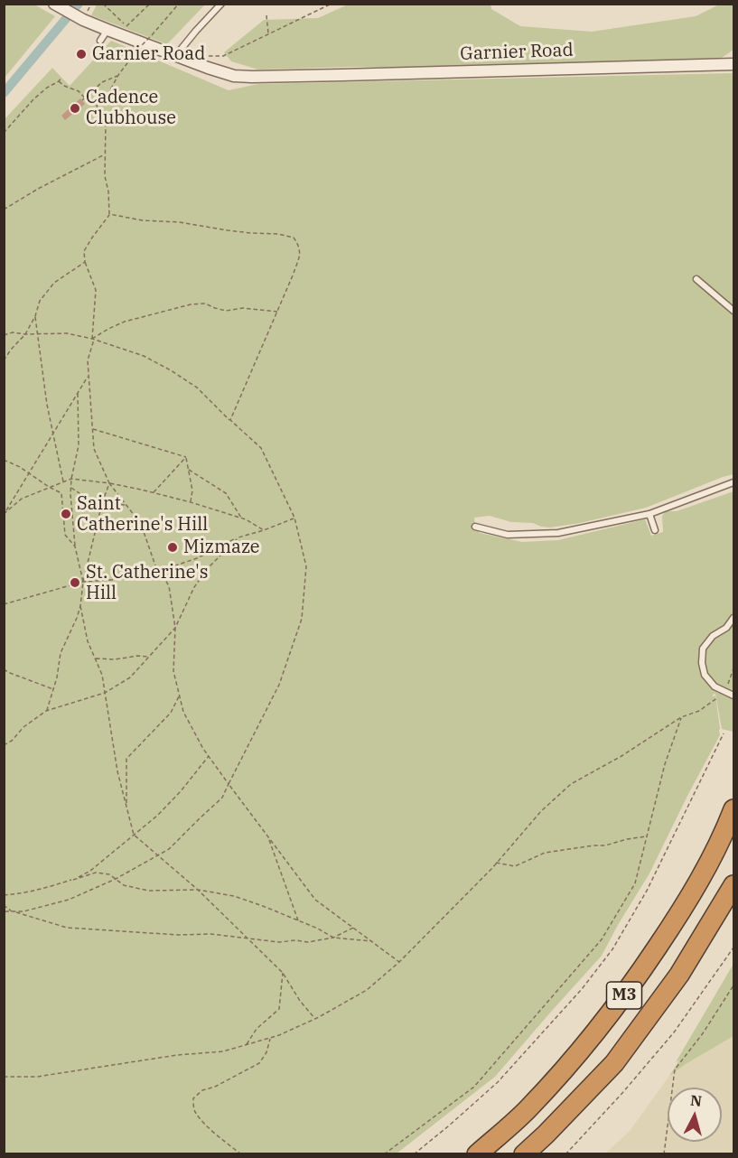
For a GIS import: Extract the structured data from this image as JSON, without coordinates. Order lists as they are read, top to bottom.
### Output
{
  "streets": {
    "highway": ["M3"],
    "street": ["Garnier Road"]
  },
  "places": [
    "Garnier Road",
    "Cadence Clubhouse",
    "Saint Catherine's Hill",
    "Mizmaze",
    "St. Catherine's Hill"
  ],
  "north": "top"
}
